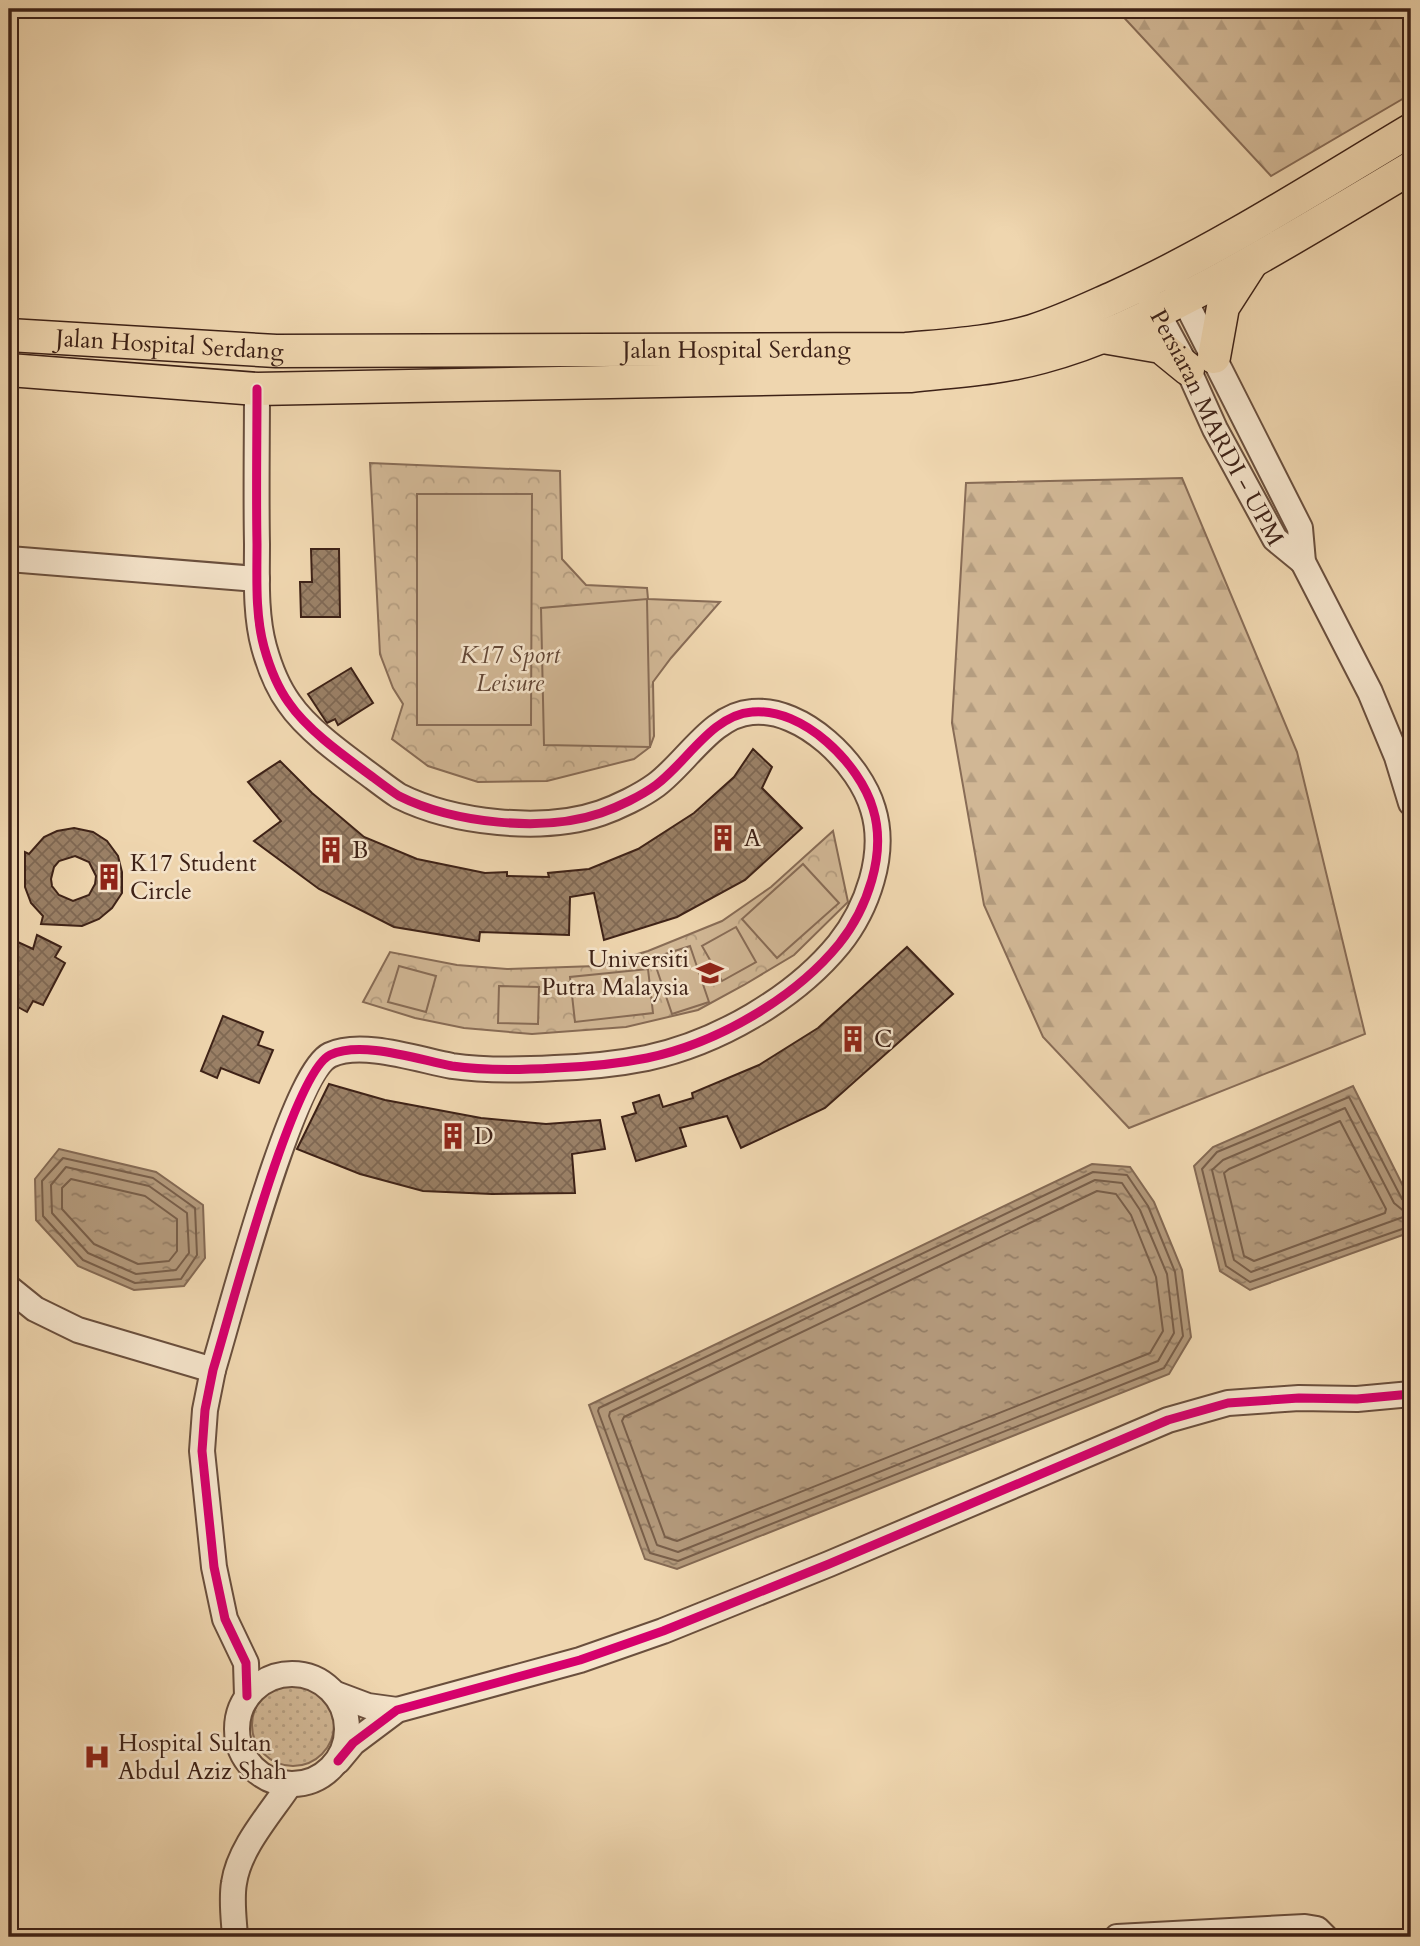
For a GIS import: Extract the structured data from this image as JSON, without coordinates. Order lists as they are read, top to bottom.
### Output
{
  "streets": {
    "main road": ["Jalan Hospital Serdang"],
    "street": ["Persiaran MARDI - UPM"]
  },
  "crossings": [
    ["Jalan Hospital Serdang", "Persiaran MARDI - UPM"]
  ],
  "parks": ["K17 Sport Leisure"],
  "places": {
    "building": [
      "A",
      "B",
      "K17 Student Circle",
      "C",
      "D"
    ],
    "school or university": ["Universiti Putra Malaysia"],
    "hospital": ["Hospital Sultan Abdul Aziz Shah"]
  }
}
